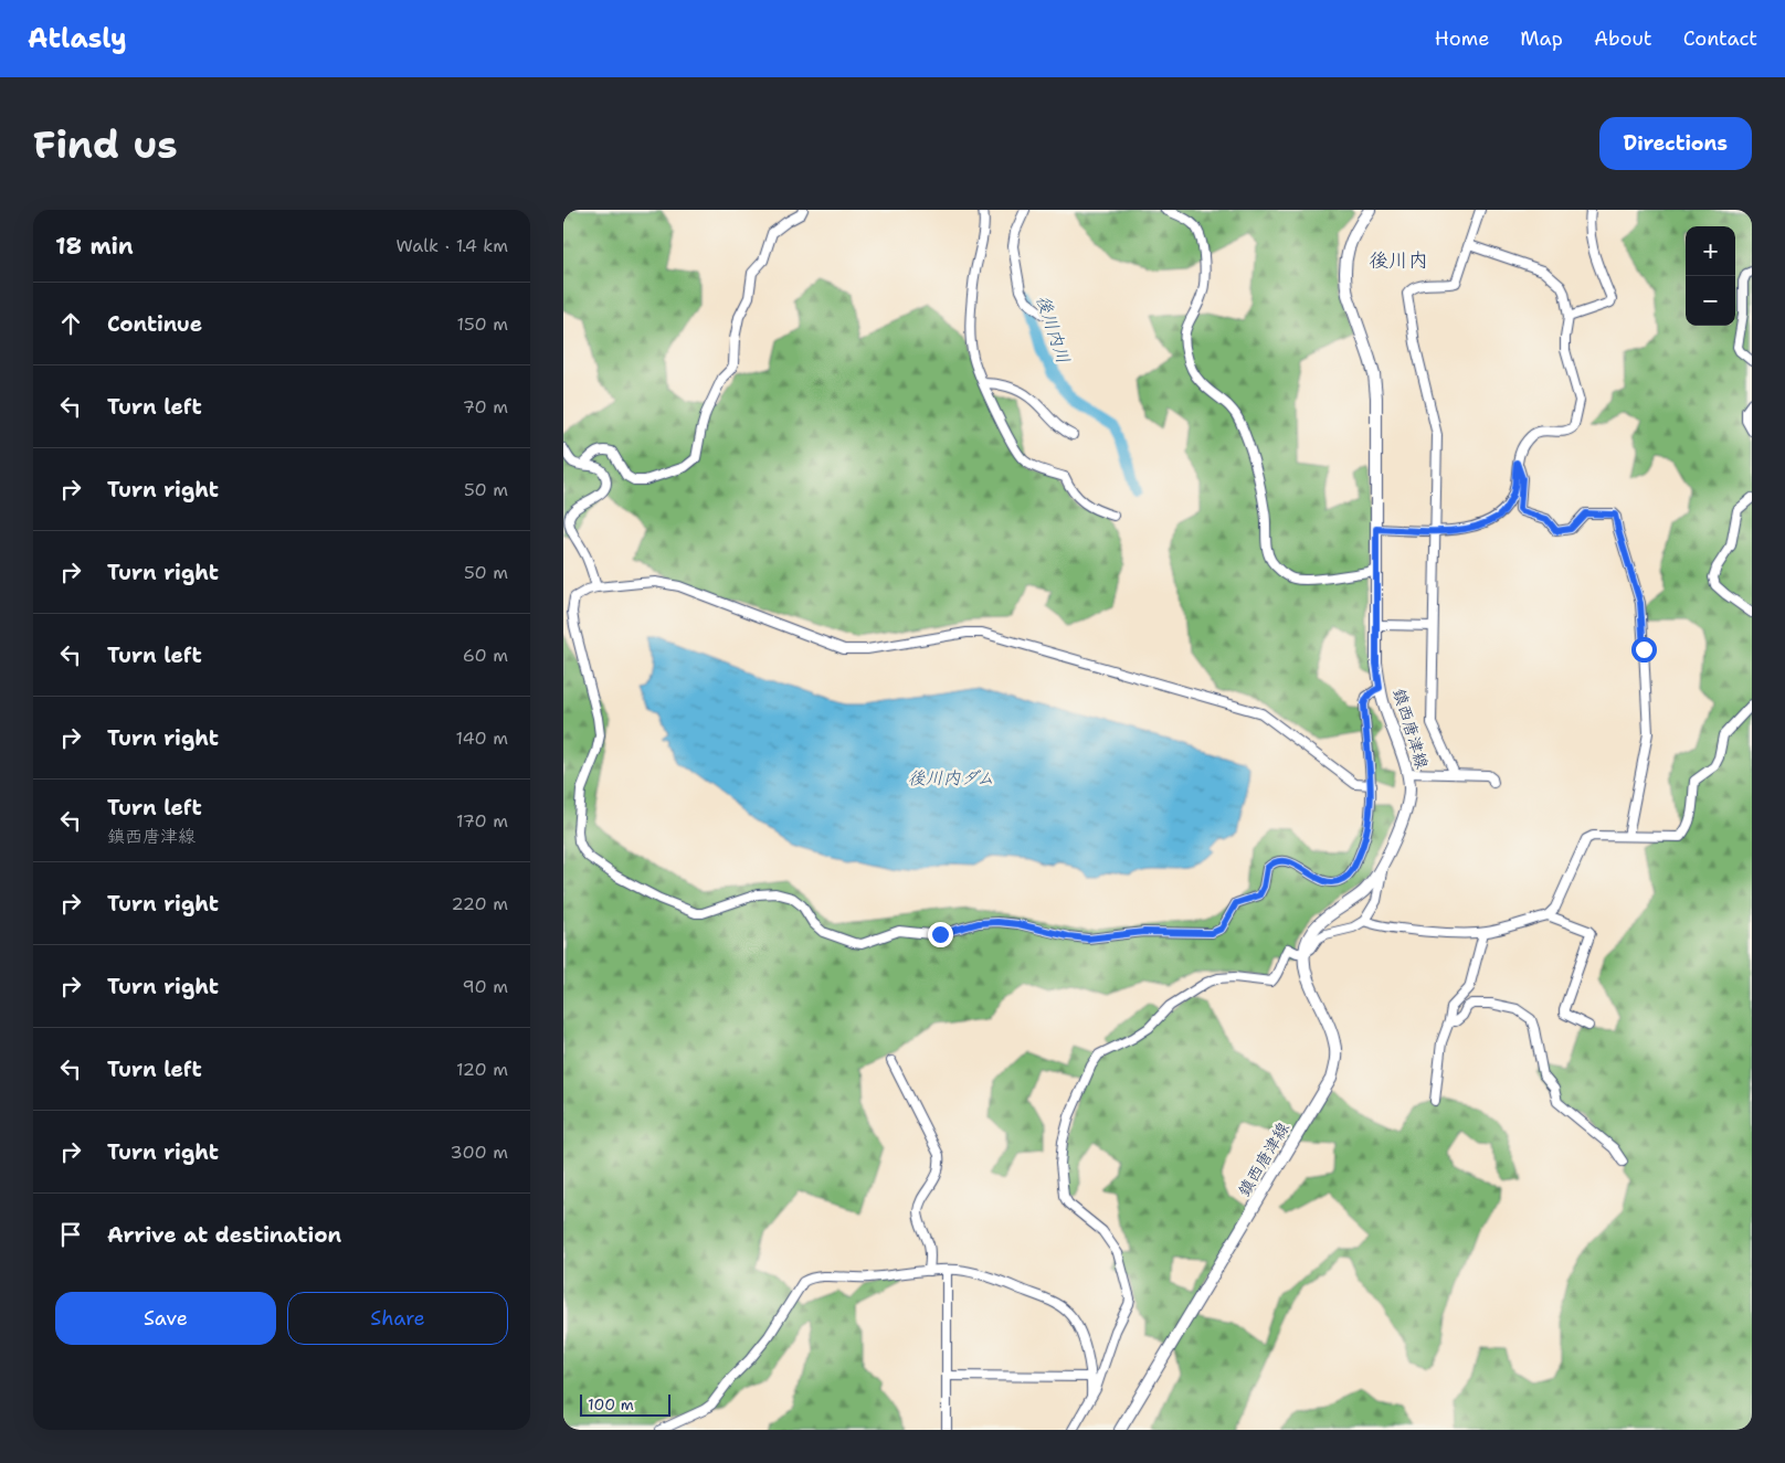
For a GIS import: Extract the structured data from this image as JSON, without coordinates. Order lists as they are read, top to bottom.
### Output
{
  "streets": {
    "main road": ["鎮西唐津線"]
  },
  "districts": ["後川内"],
  "water": ["後川内川", "後川内ダム"],
  "scale_bar": "100 m",
  "page": {
    "header": "Atlasly",
    "nav": [
      "Home",
      "Map",
      "About",
      "Contact"
    ],
    "buttons": [
      "Directions",
      ["Save", "Share"]
    ],
    "title": "Find us",
    "heading": ["18 min", "Walk · 1.4 km"],
    "map_buttons": ["+", "−"],
    "list": [
      ["Continue", "150 m"],
      ["Turn left", "70 m"],
      ["Turn right", "50 m"],
      ["Turn right", "50 m"],
      ["Turn left", "60 m"],
      ["Turn right", "140 m"],
      ["Turn left", "鎮西唐津線", "170 m"],
      ["Turn right", "220 m"],
      ["Turn right", "90 m"],
      ["Turn left", "120 m"],
      ["Turn right", "300 m"],
      "Arrive at destination"
    ],
    "scale": "100 m"
  }
}
